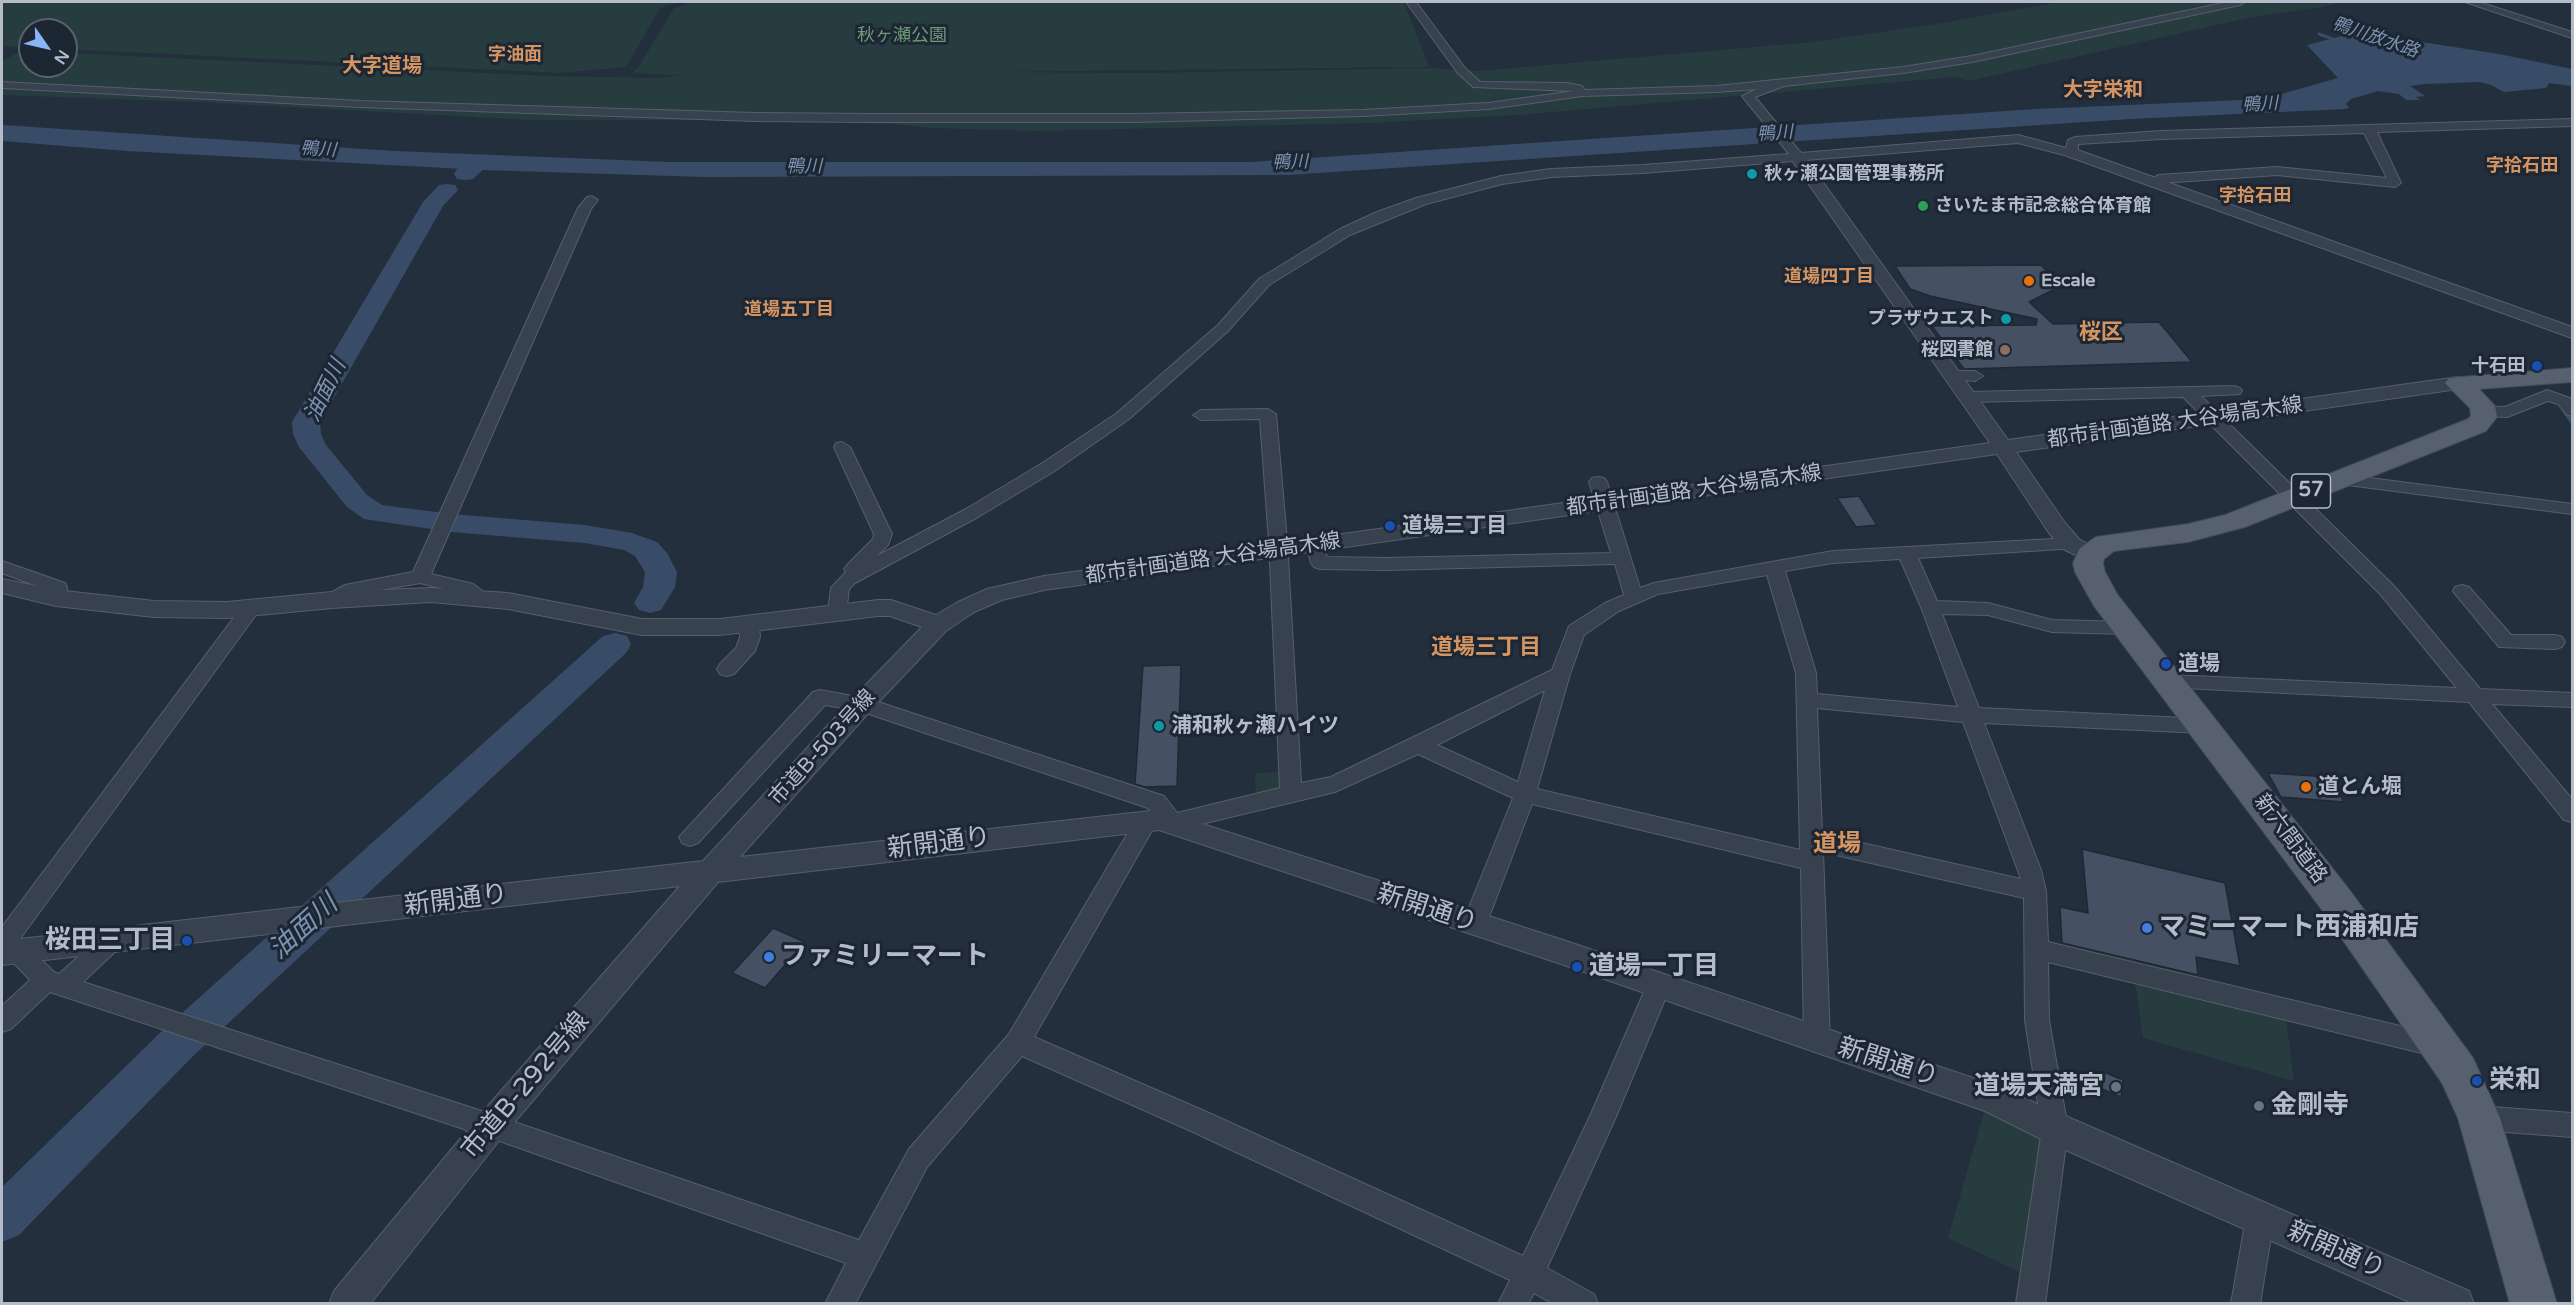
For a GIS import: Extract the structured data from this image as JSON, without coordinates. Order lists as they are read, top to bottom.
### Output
{
  "streets": {
    "main road": ["57", "新六間道路"],
    "street": [
      "都市計画道路 大谷場高木線",
      "市道B-503号線",
      "新開通り",
      "市道B-292号線"
    ]
  },
  "crossings": [
    ["都市計画道路 大谷場高木線", "市道B-503号線"],
    ["57", "新六間道路"],
    ["市道B-503号線", "新開通り"],
    ["市道B-503号線", "市道B-292号線"],
    ["新開通り", "市道B-292号線"]
  ],
  "districts": [
    "字油面",
    "大字道場",
    "大字栄和",
    "字拾石田",
    "字拾石田",
    "道場四丁目",
    "道場五丁目",
    "桜区",
    "道場三丁目",
    "道場"
  ],
  "water": ["鴨川放水路", "鴨川", "油面川"],
  "parks": ["秋ヶ瀬公園"],
  "places": [
    "秋ヶ瀬公園管理事務所",
    "さいたま市記念総合体育館",
    "Escale",
    "プラザウエスト",
    "桜図書館",
    "十石田",
    "道場三丁目",
    "道場",
    "浦和秋ヶ瀬ハイツ",
    "道とん堀",
    "マミーマート西浦和店",
    "桜田三丁目",
    "ファミリーマート",
    "道場一丁目",
    "栄和",
    "道場天満宮",
    "金剛寺"
  ],
  "north": "bottom right"
}
